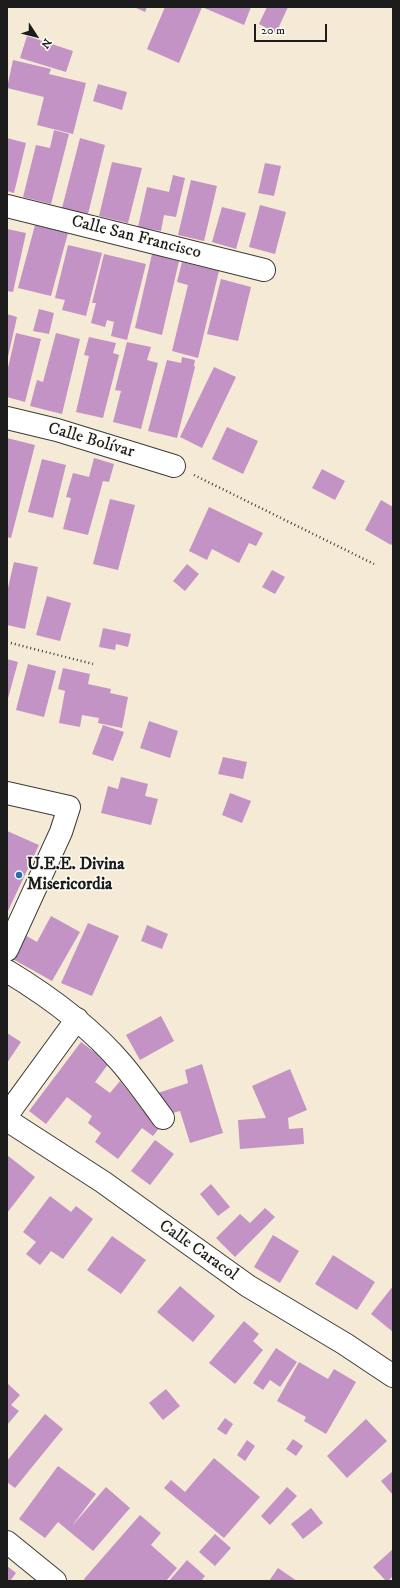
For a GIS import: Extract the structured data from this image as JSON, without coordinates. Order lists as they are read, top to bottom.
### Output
{
  "streets": {
    "street": ["Calle San Francisco", "Calle Bolívar", "Calle Caracol"]
  },
  "places": ["U.E.E. Divina Misericordia"],
  "scale_bar": "20 m",
  "north": "bottom right"
}
